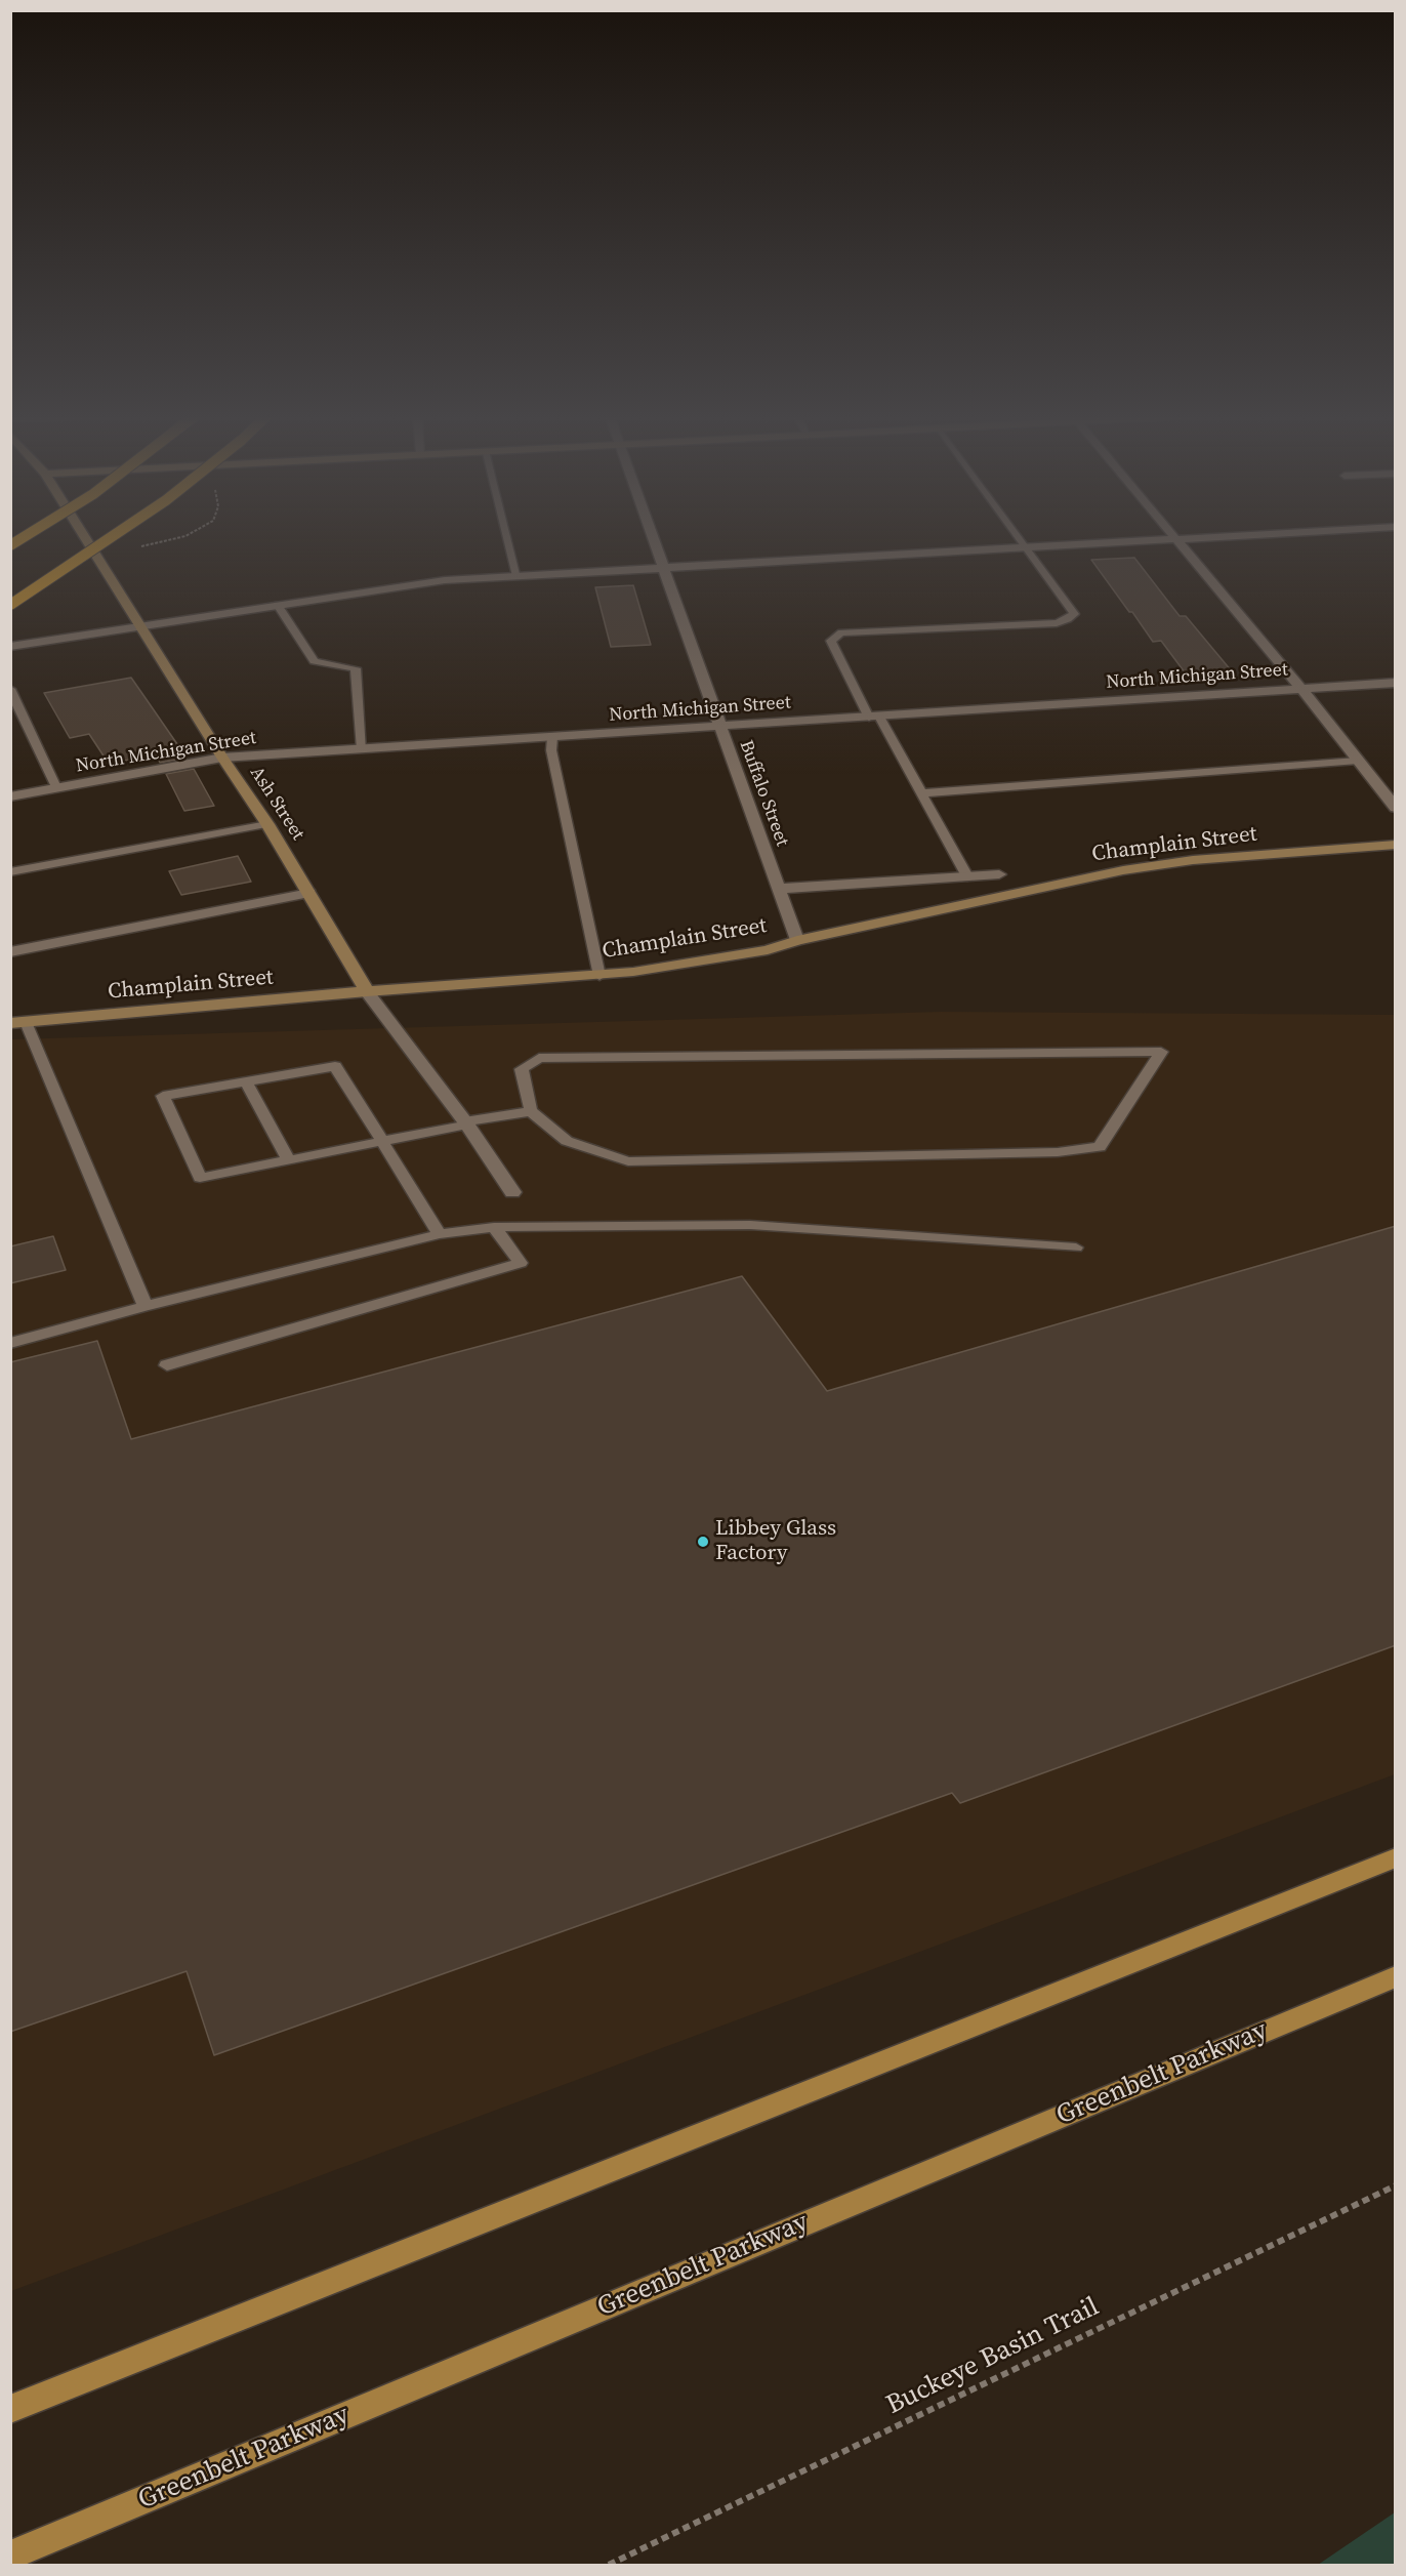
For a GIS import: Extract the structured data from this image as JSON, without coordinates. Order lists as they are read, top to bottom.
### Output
{
  "streets": {
    "main road": ["Greenbelt Parkway"],
    "street": [
      "North Michigan Street",
      "Buffalo Street",
      "Ash Street",
      "Champlain Street"
    ],
    "path": ["Buckeye Basin Trail"]
  },
  "crossings": [
    ["North Michigan Street", "Buffalo Street"],
    ["North Michigan Street", "Ash Street"],
    ["Buffalo Street", "Champlain Street"],
    ["Ash Street", "Champlain Street"]
  ],
  "places": ["Libbey Glass Factory"]
}
